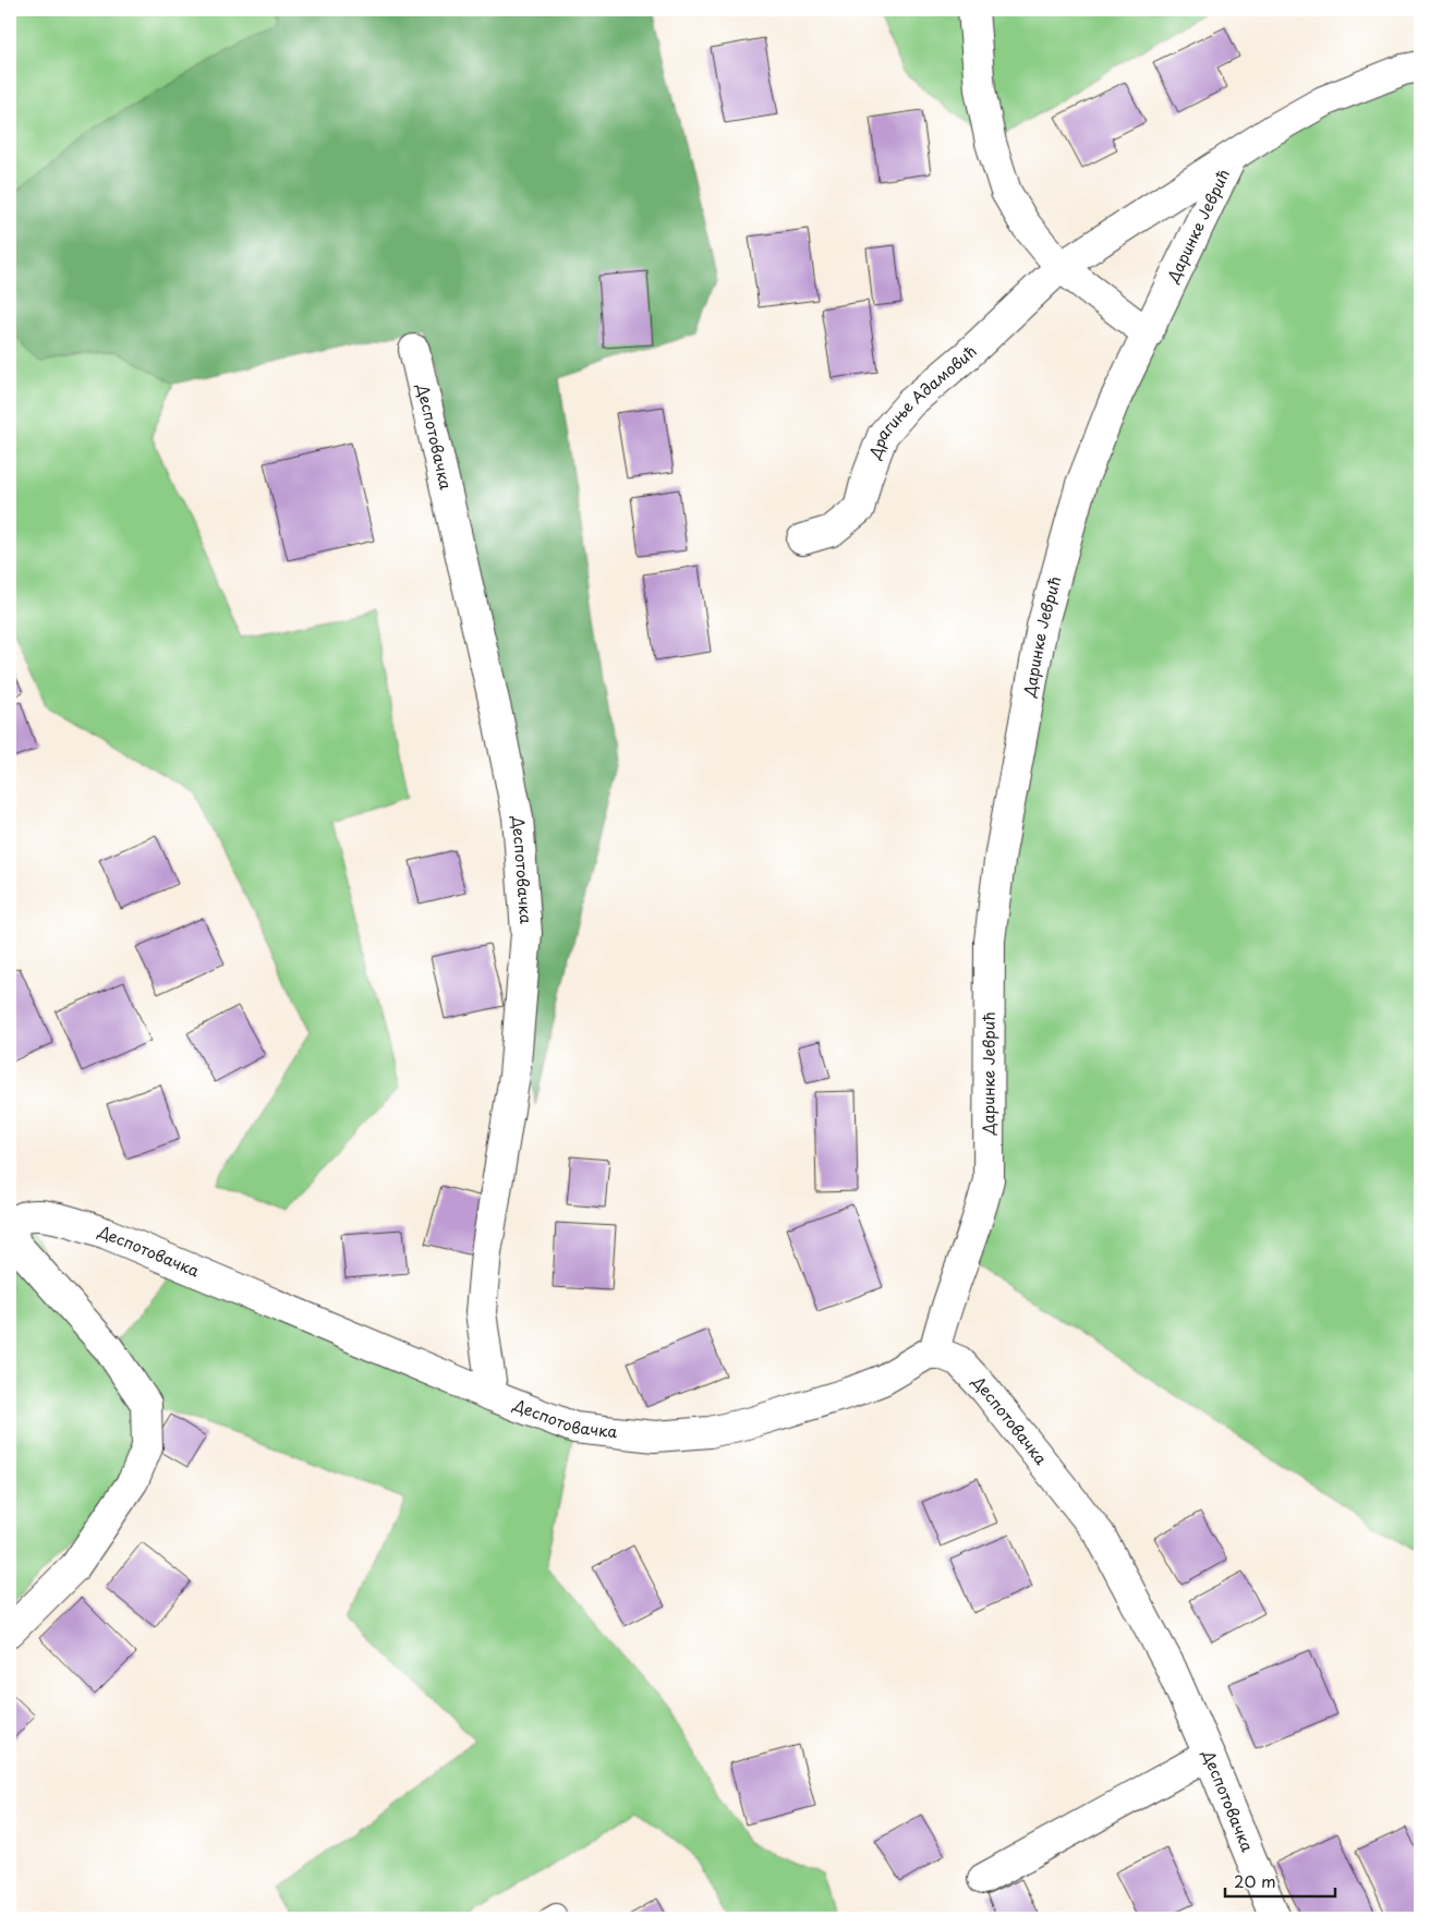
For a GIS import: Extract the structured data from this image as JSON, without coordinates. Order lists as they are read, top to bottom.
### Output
{
  "streets": {
    "street": ["Даринке Јеврић", "Драгиње Адамовић", "Деспотовачка"]
  },
  "crossings": [
    ["Даринке Јеврић", "Драгиње Адамовић"],
    ["Даринке Јеврић", "Деспотовачка"]
  ],
  "scale_bar": "20 m"
}
